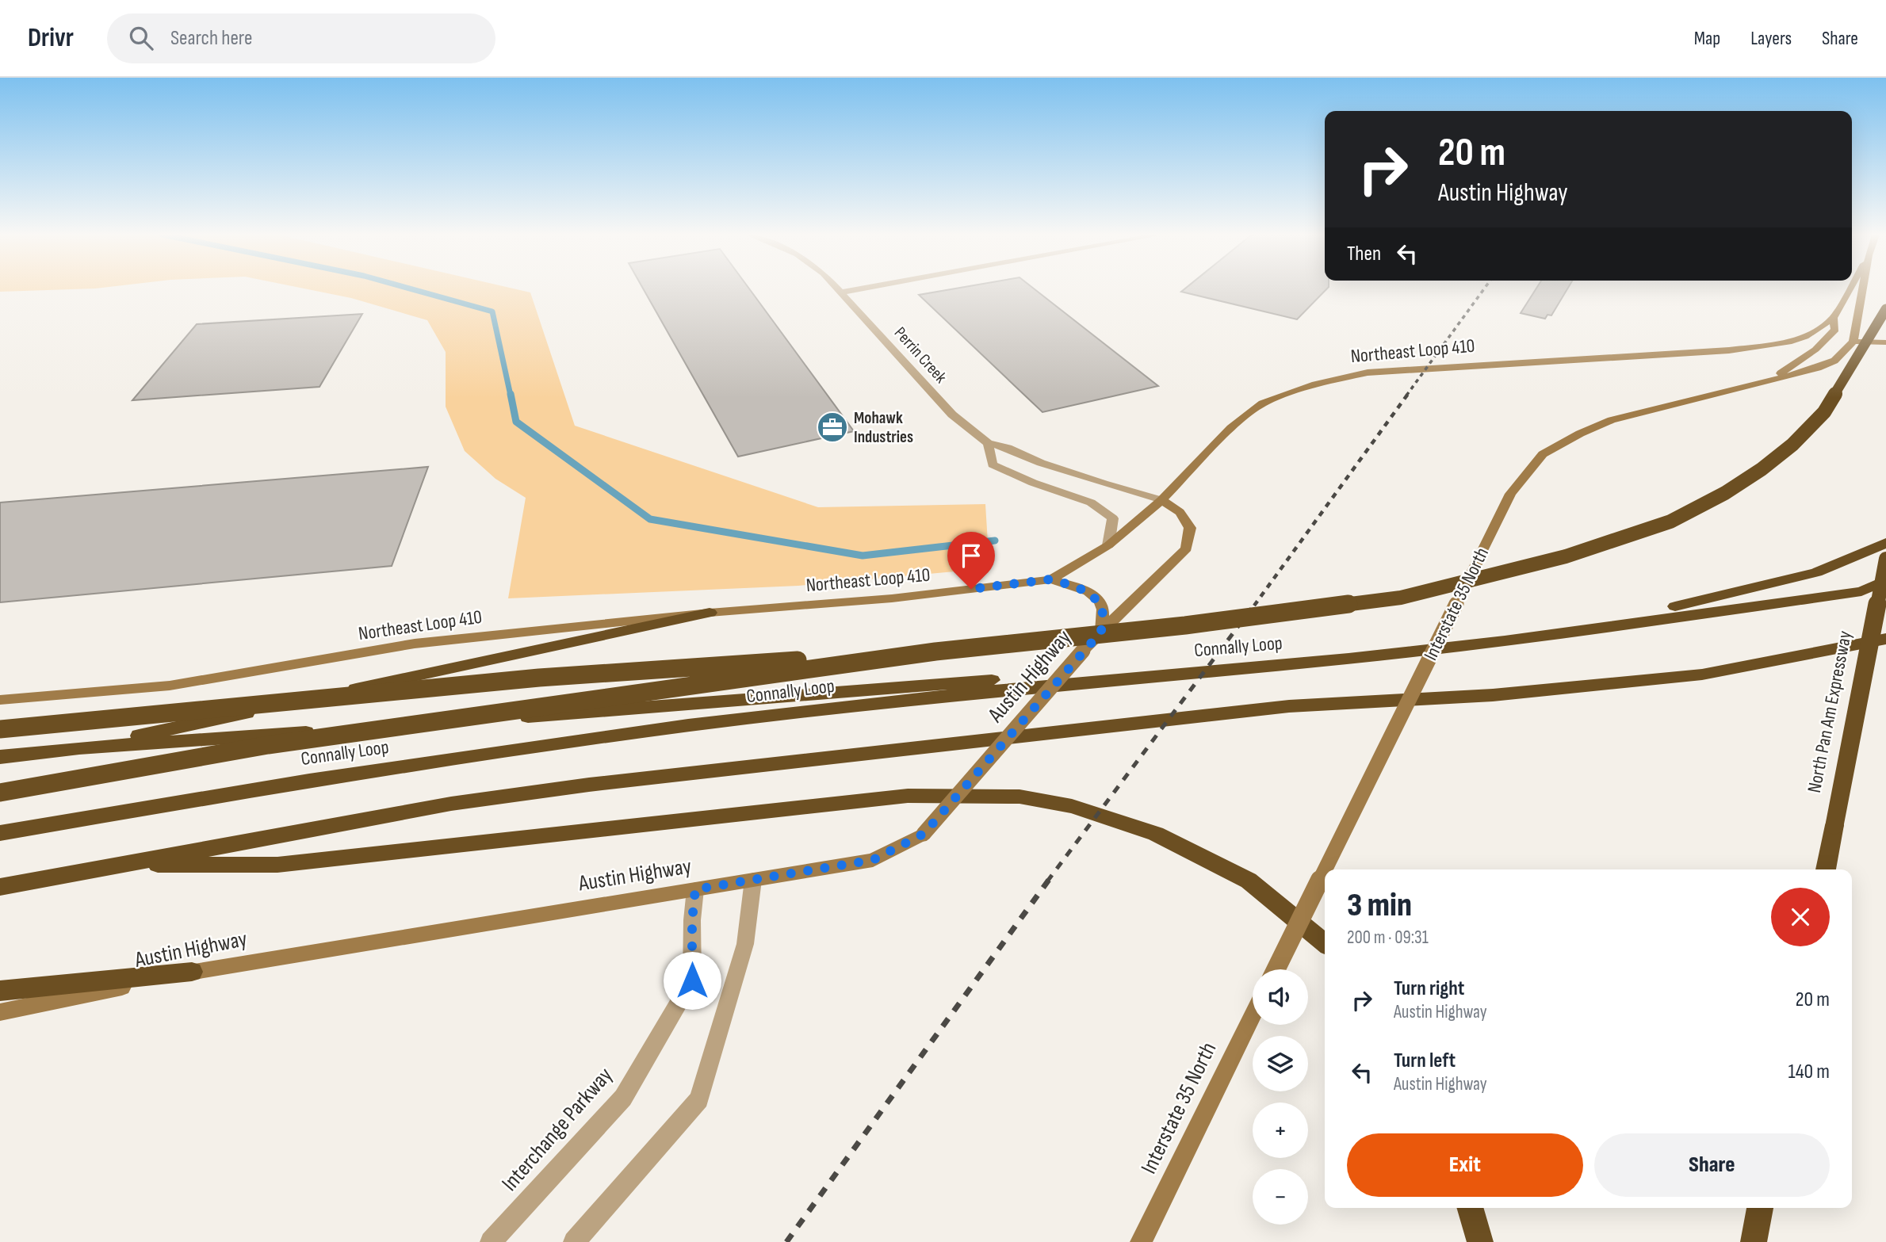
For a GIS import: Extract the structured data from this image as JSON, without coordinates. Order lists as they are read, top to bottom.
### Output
{
  "streets": {
    "highway": ["Connally Loop", "North Pan Am Expressway"],
    "main road": ["Northeast Loop 410", "Interstate 35 North", "Austin Highway"],
    "street": ["Perrin Creek", "Interchange Parkway"]
  },
  "crossings": [
    ["Northeast Loop 410", "Perrin Creek"],
    ["Northeast Loop 410", "Interstate 35 North"],
    ["Northeast Loop 410", "Austin Highway"],
    ["Austin Highway", "Interchange Parkway"]
  ],
  "places": {
    "office": ["Mohawk Industries"]
  },
  "page": {
    "header": "Drivr",
    "search": "Search here",
    "nav": ["Map", "Layers", "Share"],
    "turn": ["20 m", "Austin Highway"],
    "then": "Then",
    "heading": ["3 min", "200 m · 09:31"],
    "list": [
      {
        "name": "Turn right",
        "note": "Austin Highway",
        "value": "20 m"
      },
      {
        "name": "Turn left",
        "note": "Austin Highway",
        "value": "140 m"
      }
    ],
    "map_buttons": ["+", "−"],
    "buttons": ["Exit", "Share"]
  }
}
